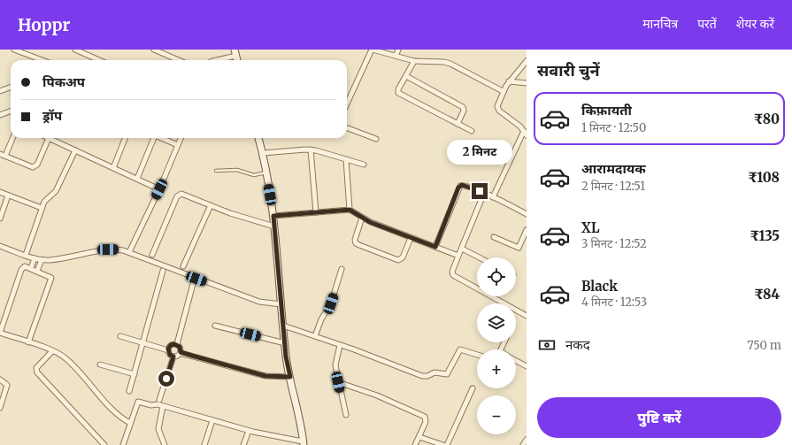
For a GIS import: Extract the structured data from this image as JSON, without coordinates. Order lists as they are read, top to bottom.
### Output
{
  "page": {
    "header": "Hoppr",
    "nav": ["मानचित्र", "परतें", "शेयर करें"],
    "heading": "सवारी चुनें",
    "banner": ["पिकअप", "ड्रॉप"],
    "list": [
      {
        "name": "किफ़ायती",
        "note": "1 मिनट · 12:50",
        "value": "₹80"
      },
      {
        "name": "आरामदायक",
        "note": "2 मिनट · 12:51",
        "value": "₹108"
      },
      {
        "name": "XL",
        "note": "3 मिनट · 12:52",
        "value": "₹135"
      },
      {
        "name": "Black",
        "note": "4 मिनट · 12:53",
        "value": "₹84"
      }
    ],
    "bubble": "2 मिनट",
    "map_buttons": ["+", "−"],
    "pay": ["नकद", "750 m"],
    "buttons": "पुष्टि करें"
  }
}
